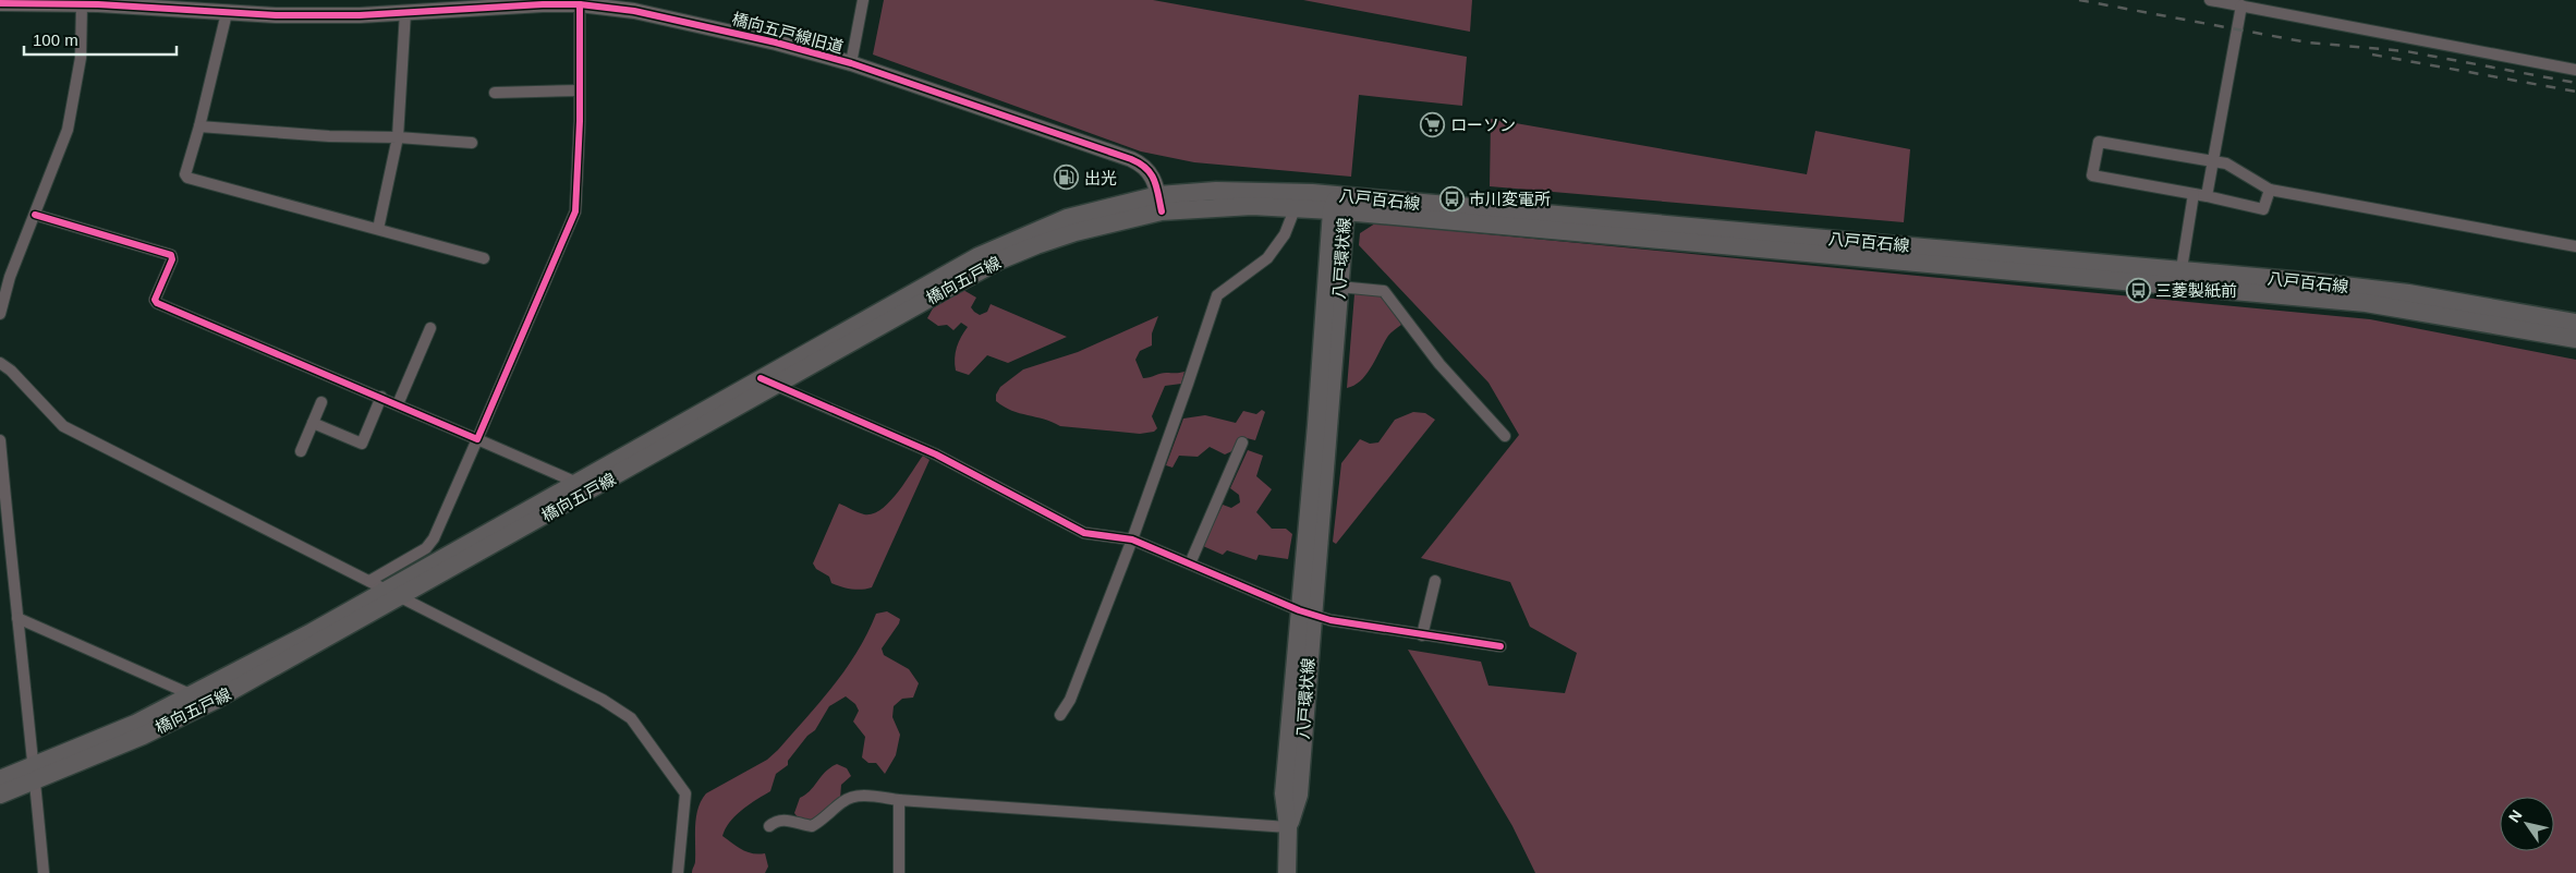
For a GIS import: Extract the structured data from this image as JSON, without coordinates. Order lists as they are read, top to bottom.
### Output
{
  "streets": {
    "main road": ["八戸百石線", "八戸環状線", "橋向五戸線"],
    "street": ["橋向五戸線旧道"]
  },
  "crossings": [
    ["橋向五戸線旧道", "八戸百石線"],
    ["橋向五戸線旧道", "橋向五戸線"],
    ["八戸百石線", "八戸環状線"],
    ["八戸百石線", "橋向五戸線"]
  ],
  "places": {
    "supermarket": ["ローソン"],
    "fuel station": ["出光"],
    "bus stop": ["市川変電所", "三菱製紙前"]
  },
  "scale_bar": "100 m",
  "north": "top left"
}
